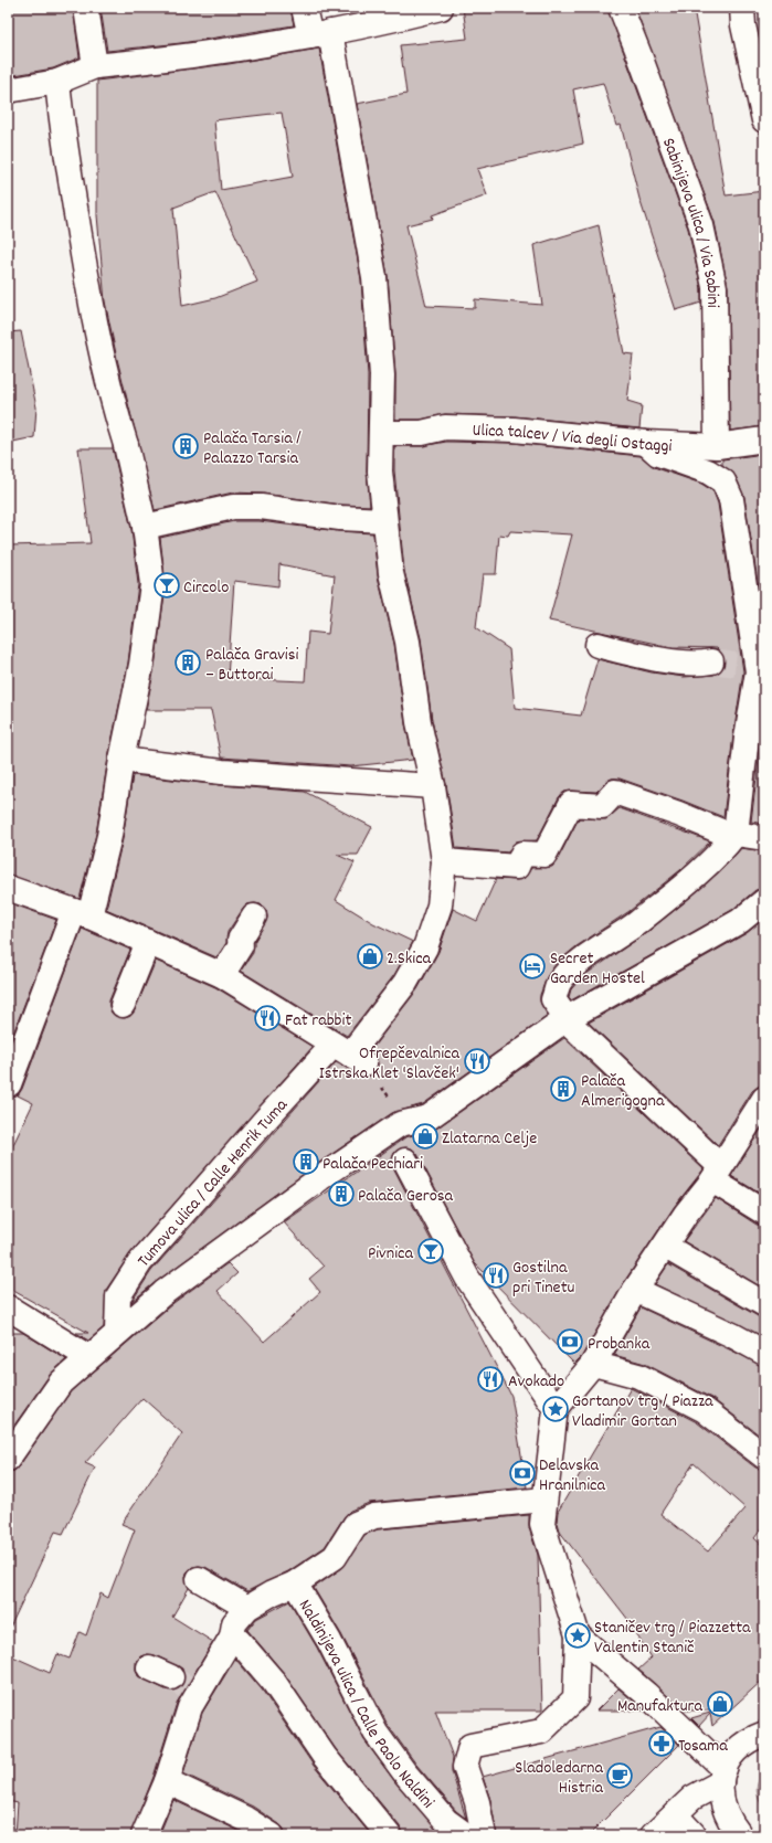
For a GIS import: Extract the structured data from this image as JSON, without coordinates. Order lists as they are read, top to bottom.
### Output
{
  "streets": {
    "street": [
      "Sabinijeva ulica / Via Sabini",
      "Ulica talcev / Via degli Ostaggi",
      "Tumova ulica / Calle Henrik Tuma",
      "Naldinijeva ulica / Calle Paolo Naldini"
    ]
  },
  "crossings": [
    ["Sabinijeva ulica / Via Sabini", "Ulica talcev / Via degli Ostaggi"],
    ["Ulica talcev / Via degli Ostaggi", "Tumova ulica / Calle Henrik Tuma"]
  ],
  "places": {
    "building": [
      "Palača Tarsia / Palazzo Tarsia",
      "Palača Gravisi – Buttorai",
      "Palača Almerigogna",
      "Palača Pechiari",
      "Palača Gerosa"
    ],
    "bar": ["Circolo", "Pivnica"],
    "shop": ["2.Skica", "Zlatarna Celje", "Manufaktura"],
    "hotel": ["Secret Garden Hostel"],
    "restaurant": [
      "Fat rabbit",
      "Ofrepčevalnica Istrska Klet 'Slavček'",
      "Gostilna pri Tinetu",
      "Avokado"
    ],
    "bank": ["Probanka", "Delavska Hranilnica"],
    "place": ["Gortanov trg / Piazza Vladimir Gortan", "Staničev trg / Piazzetta Valentin Stanič"],
    "pharmacy": ["Tosama"],
    "cafe": ["Sladoledarna Histria"]
  }
}
